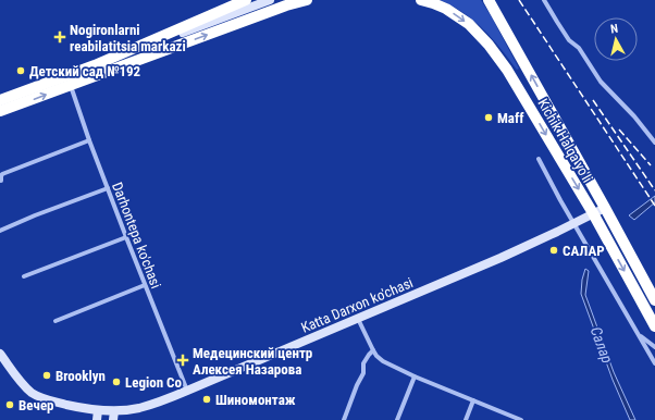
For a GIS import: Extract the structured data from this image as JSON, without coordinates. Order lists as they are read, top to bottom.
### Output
{
  "streets": {
    "highway": ["Kichik Halqa yo'li"],
    "main road": ["Katta Darxon ko'chasi"],
    "street": ["Darhontepa ko'chasi"]
  },
  "crossings": [
    ["Kichik Halqa yo'li", "Katta Darxon ko'chasi"],
    ["Darhontepa ko'chasi", "Katta Darxon ko'chasi"]
  ],
  "water": ["Салар"],
  "places": {
    "health": ["Nogironlarni reabilatitsia markazi", "Медецинский центр Алексея Назарова"],
    "other": [
      "Детский сад №192",
      "Maff",
      "САЛАР",
      "Brooklyn",
      "Legion Co",
      "Шиномонтаж",
      "Вечер"
    ]
  },
  "north": "top"
}
